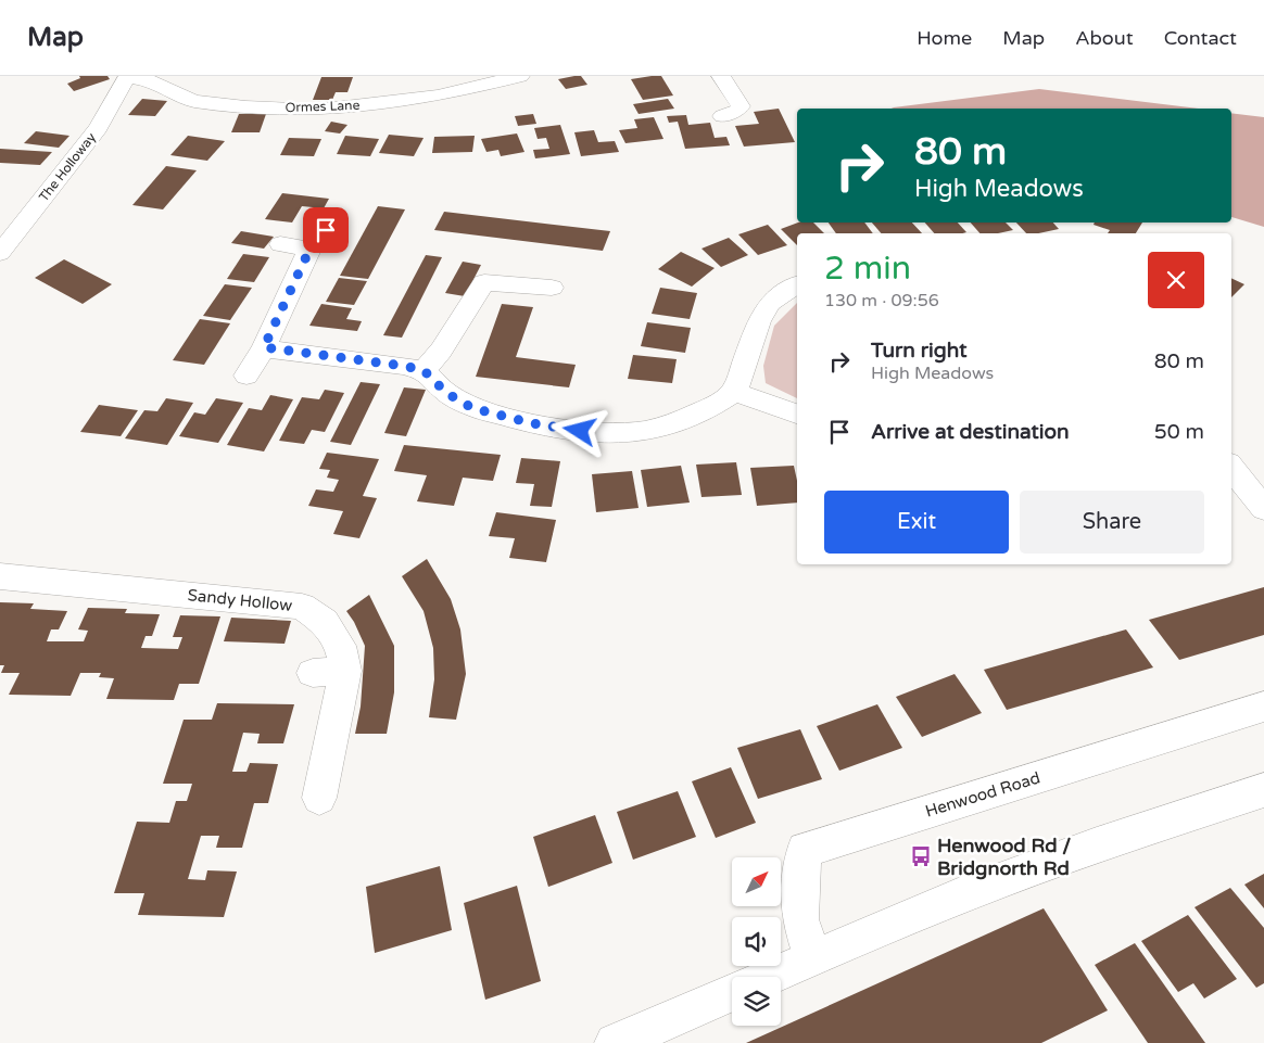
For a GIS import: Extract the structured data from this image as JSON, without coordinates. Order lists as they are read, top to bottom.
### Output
{
  "streets": {
    "street": [
      "Ormes Lane",
      "The Holloway",
      "Sandy Hollow",
      "Henwood Road"
    ]
  },
  "crossings": [
    ["Ormes Lane", "The Holloway"]
  ],
  "places": {
    "bus stop": ["Henwood Rd / Bridgnorth Rd"]
  },
  "north": "top right",
  "page": {
    "header": "Map",
    "nav": [
      "Home",
      "Map",
      "About",
      "Contact"
    ],
    "turn": ["80 m", "High Meadows"],
    "heading": ["2 min", "130 m · 09:56"],
    "list": [
      {
        "name": "Turn right",
        "note": "High Meadows",
        "value": "80 m"
      },
      {
        "name": "Arrive at destination",
        "value": "50 m"
      }
    ],
    "buttons": ["Exit", "Share"]
  }
}
